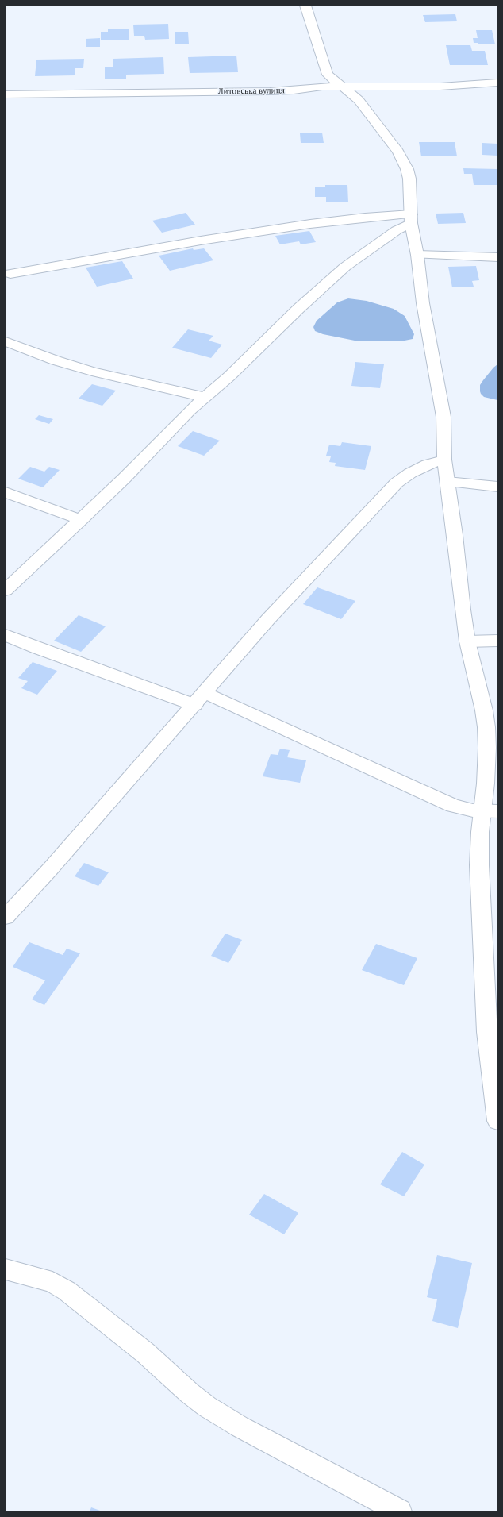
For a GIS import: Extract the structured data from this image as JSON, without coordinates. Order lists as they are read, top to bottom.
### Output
{
  "streets": {
    "street": ["Литовська вулиця"]
  }
}
